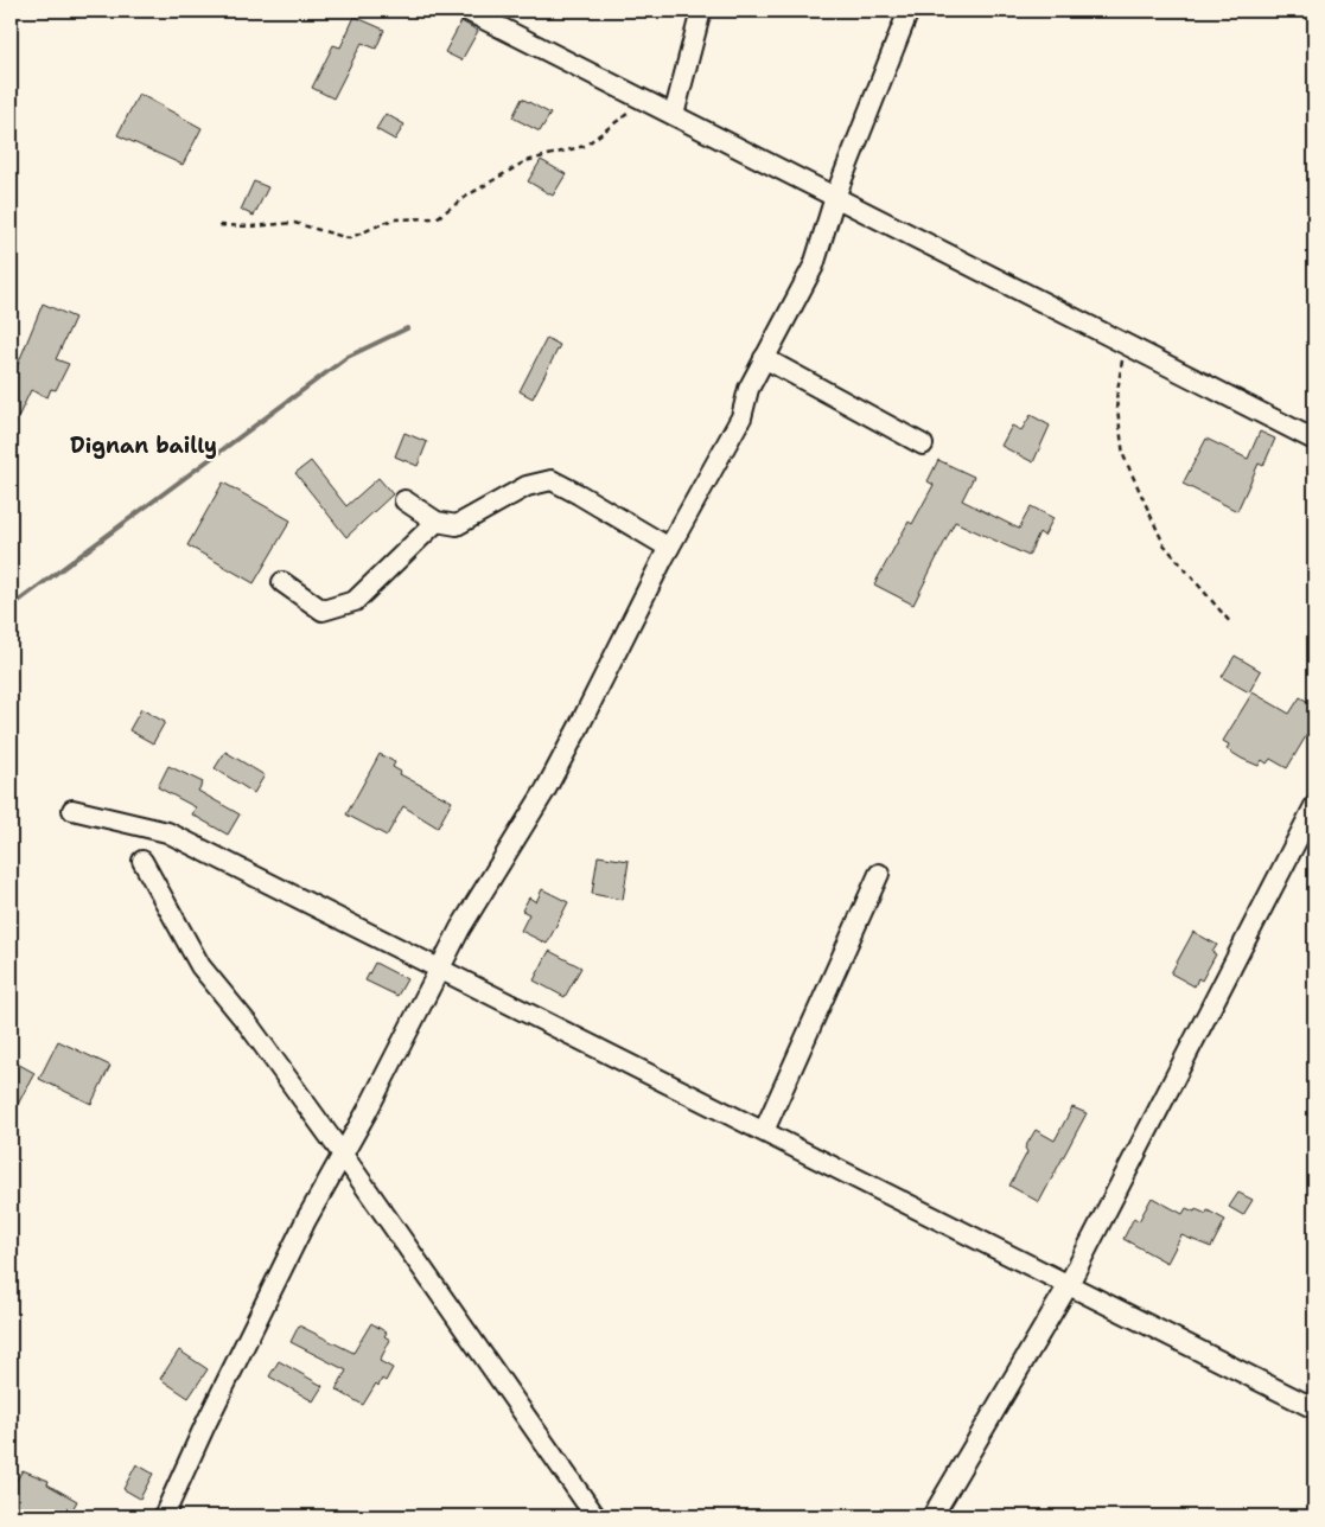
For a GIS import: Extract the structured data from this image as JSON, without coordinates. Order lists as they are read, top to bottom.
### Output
{
  "districts": ["Dignan bailly"]
}
